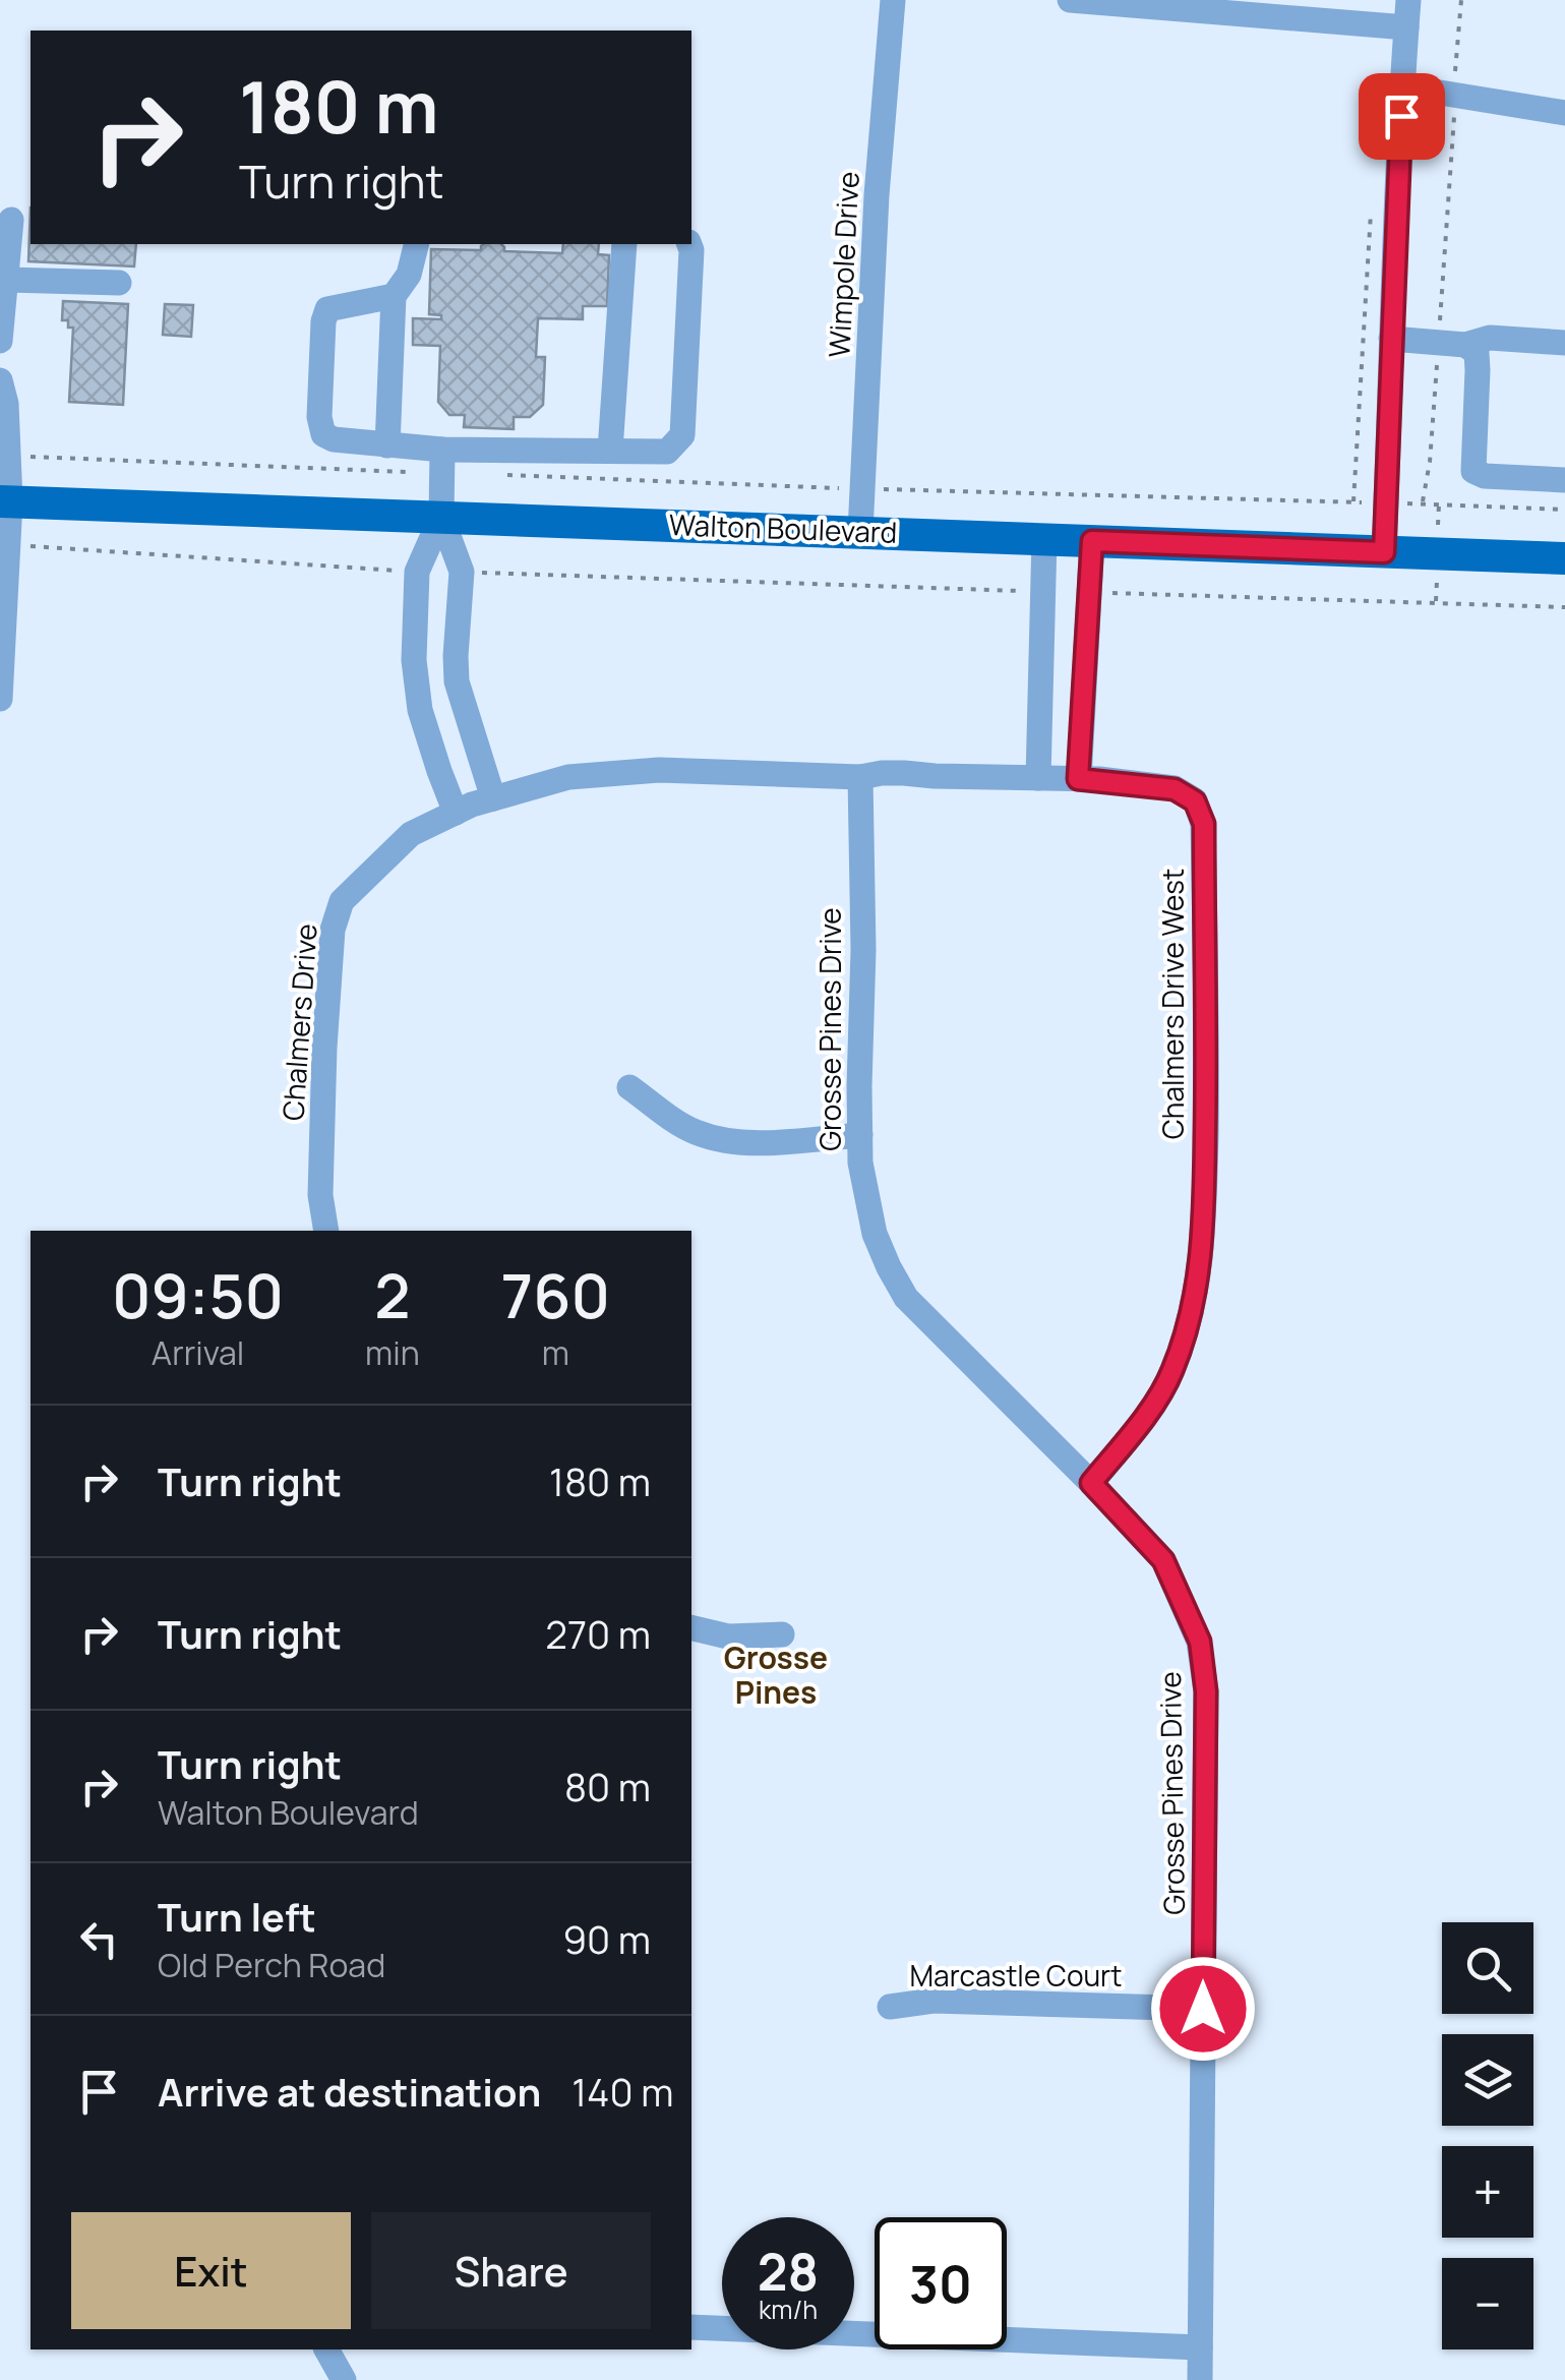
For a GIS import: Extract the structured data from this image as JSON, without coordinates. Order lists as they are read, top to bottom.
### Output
{
  "streets": {
    "main road": ["Walton Boulevard"],
    "street": [
      "Wimpole Drive",
      "Chalmers Drive West",
      "Chalmers Drive",
      "Grosse Pines Drive",
      "Marcastle Court"
    ]
  },
  "crossings": [
    ["Wimpole Drive", "Walton Boulevard"],
    ["Chalmers Drive West", "Chalmers Drive"],
    ["Chalmers Drive West", "Grosse Pines Drive"],
    ["Grosse Pines Drive", "Marcastle Court"]
  ],
  "districts": ["Grosse Pines"],
  "page": {
    "turn": ["180 m", "Turn right"],
    "eta": [
      "09:50",
      "Arrival",
      "2",
      "min",
      "760",
      "m"
    ],
    "list": [
      {
        "name": "Turn right",
        "value": "180 m"
      },
      {
        "name": "Turn right",
        "value": "270 m"
      },
      {
        "name": "Turn right",
        "note": "Walton Boulevard",
        "value": "80 m"
      },
      {
        "name": "Turn left",
        "note": "Old Perch Road",
        "value": "90 m"
      },
      {
        "name": "Arrive at destination",
        "value": "140 m"
      }
    ],
    "map_buttons": ["+", "−"],
    "buttons": ["Exit", "Share"],
    "speed": "28 km/h",
    "limit": "30"
  }
}
